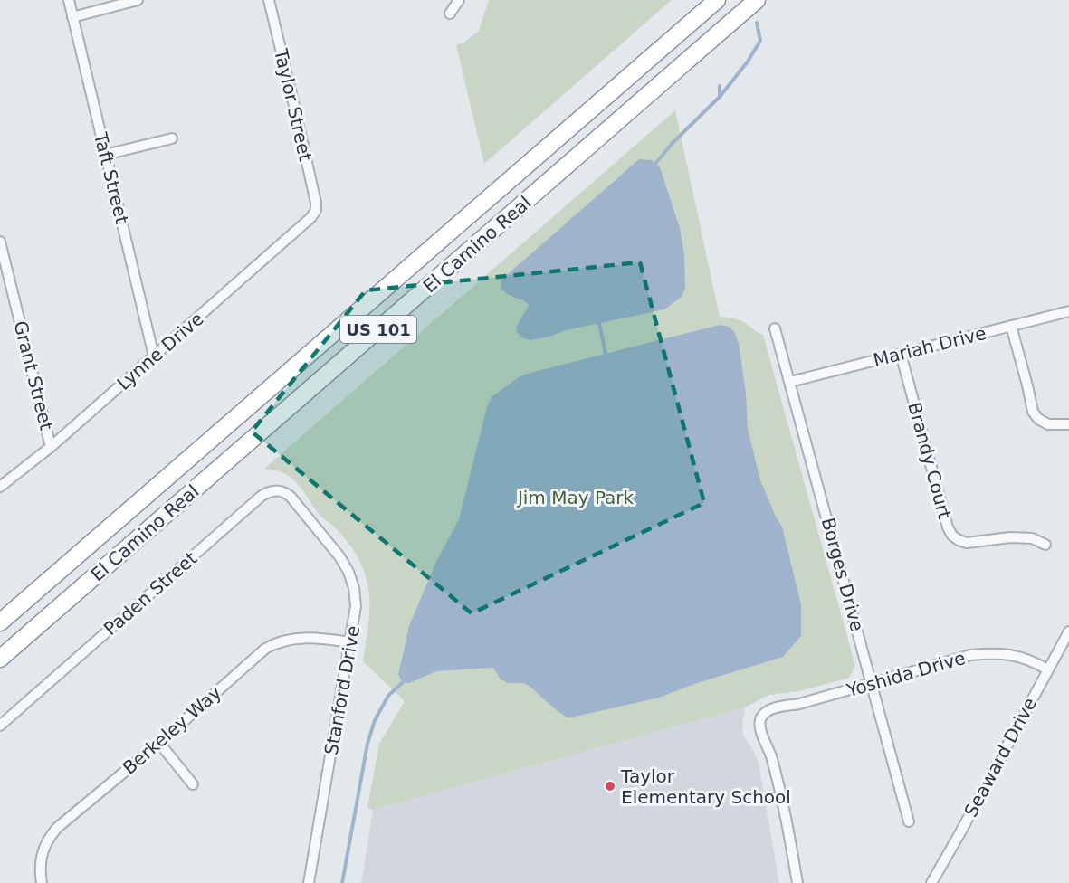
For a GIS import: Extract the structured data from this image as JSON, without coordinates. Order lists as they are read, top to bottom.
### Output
{
  "streets": {
    "highway": ["El Camino Real", "US 101"],
    "street": [
      "Taylor Street",
      "Taft Street",
      "Mariah Drive",
      "Lynne Drive",
      "Grant Street",
      "Brandy Court",
      "Borges Drive",
      "Paden Street",
      "Yoshida Drive",
      "Stanford Drive",
      "Berkeley Way",
      "Seaward Drive"
    ]
  },
  "crossings": [
    ["Taylor Street", "Lynne Drive"],
    ["Taft Street", "Lynne Drive"],
    ["Mariah Drive", "Brandy Court"],
    ["Mariah Drive", "Borges Drive"],
    ["Lynne Drive", "Grant Street"],
    ["Borges Drive", "Yoshida Drive"],
    ["Paden Street", "Stanford Drive"],
    ["Yoshida Drive", "Seaward Drive"],
    ["Stanford Drive", "Berkeley Way"]
  ],
  "parks": ["Jim May Park"],
  "places": ["Taylor Elementary School"]
}
